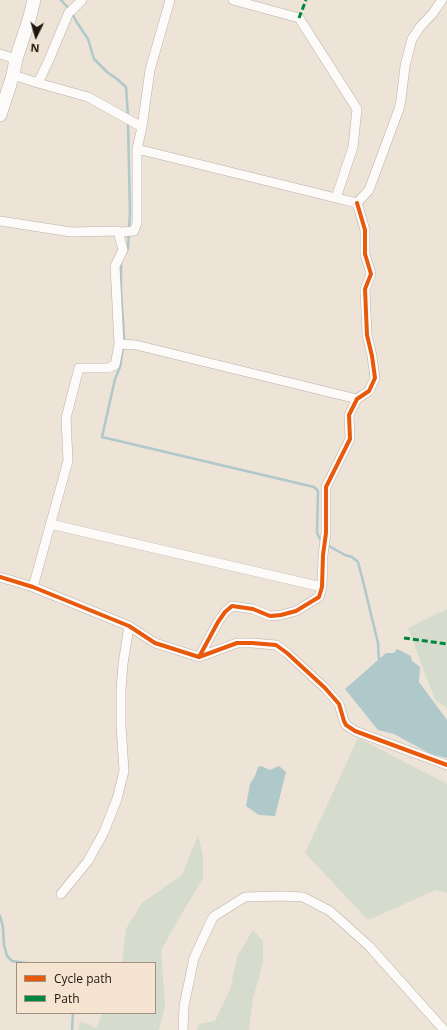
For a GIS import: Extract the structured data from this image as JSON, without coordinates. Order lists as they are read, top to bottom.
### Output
{
  "legend": ["Cycle path", "Path"],
  "north": "bottom"
}
